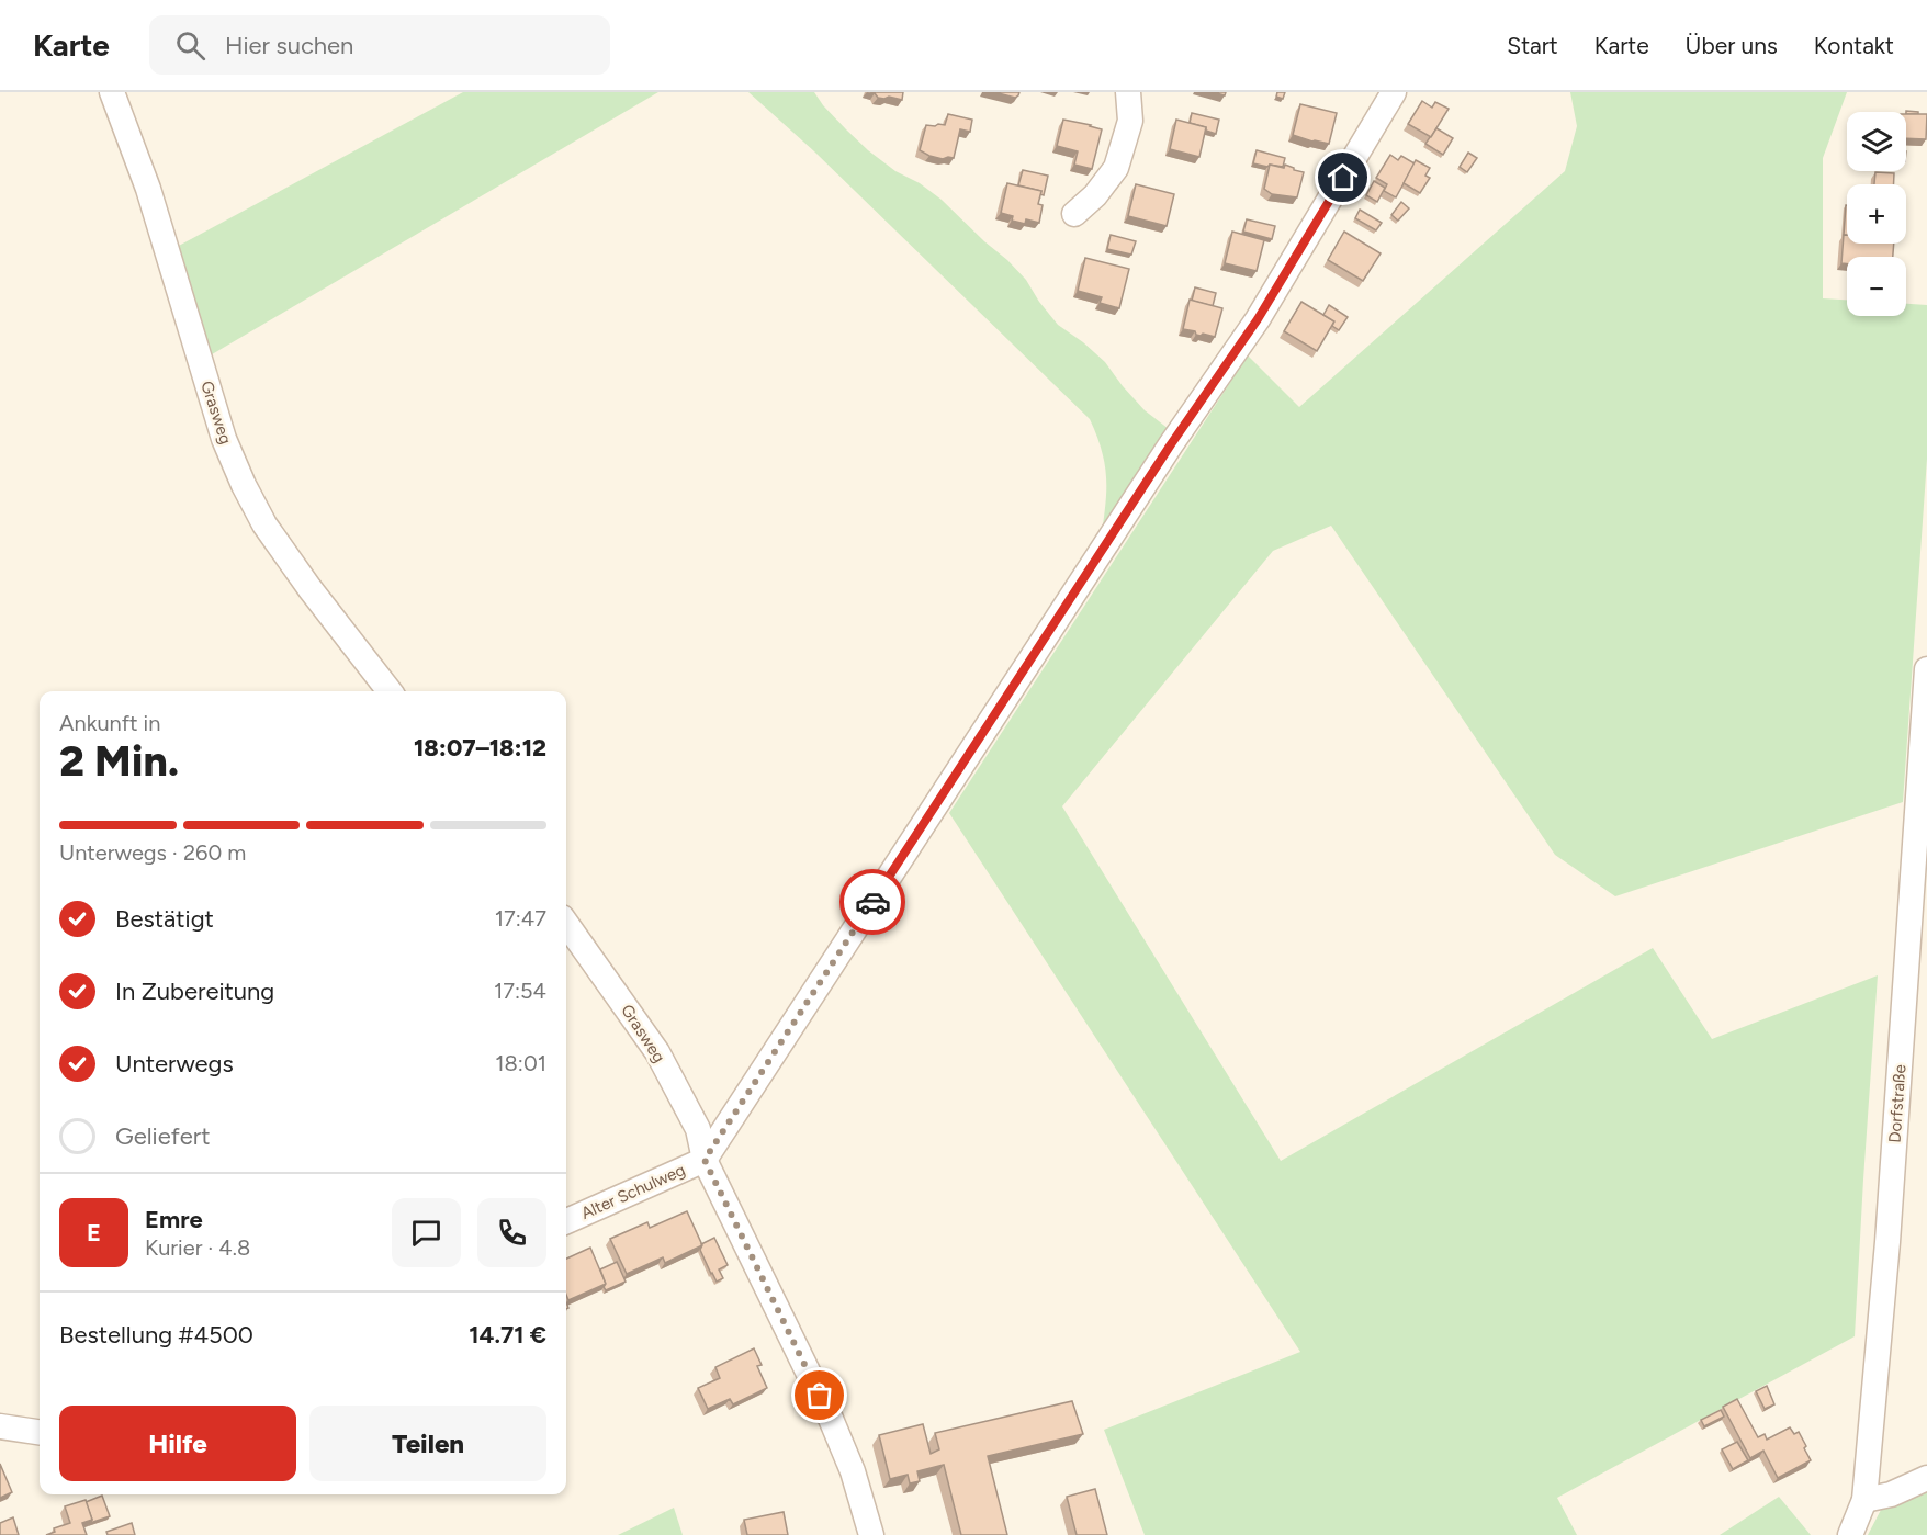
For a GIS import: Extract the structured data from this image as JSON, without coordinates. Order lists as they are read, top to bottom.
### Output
{
  "streets": {
    "street": ["Grasweg", "Dorfstraße", "Alter Schulweg"]
  },
  "crossings": [
    ["Grasweg", "Alter Schulweg"]
  ],
  "page": {
    "header": "Karte",
    "search": "Hier suchen",
    "nav": [
      "Start",
      "Karte",
      "Über uns",
      "Kontakt"
    ],
    "map_buttons": ["+", "−"],
    "heading": ["2 Min.", "Ankunft in", "18:07–18:12"],
    "panel": [
      "Emre",
      "Kurier · 4.8",
      "Bestellung #4500",
      "14.71 €"
    ],
    "bar": "Unterwegs · 260 m",
    "list": [
      ["Bestätigt", "17:47"],
      ["In Zubereitung", "17:54"],
      ["Unterwegs", "18:01"],
      "Geliefert"
    ],
    "round": "E",
    "buttons": ["Hilfe", "Teilen"]
  }
}
